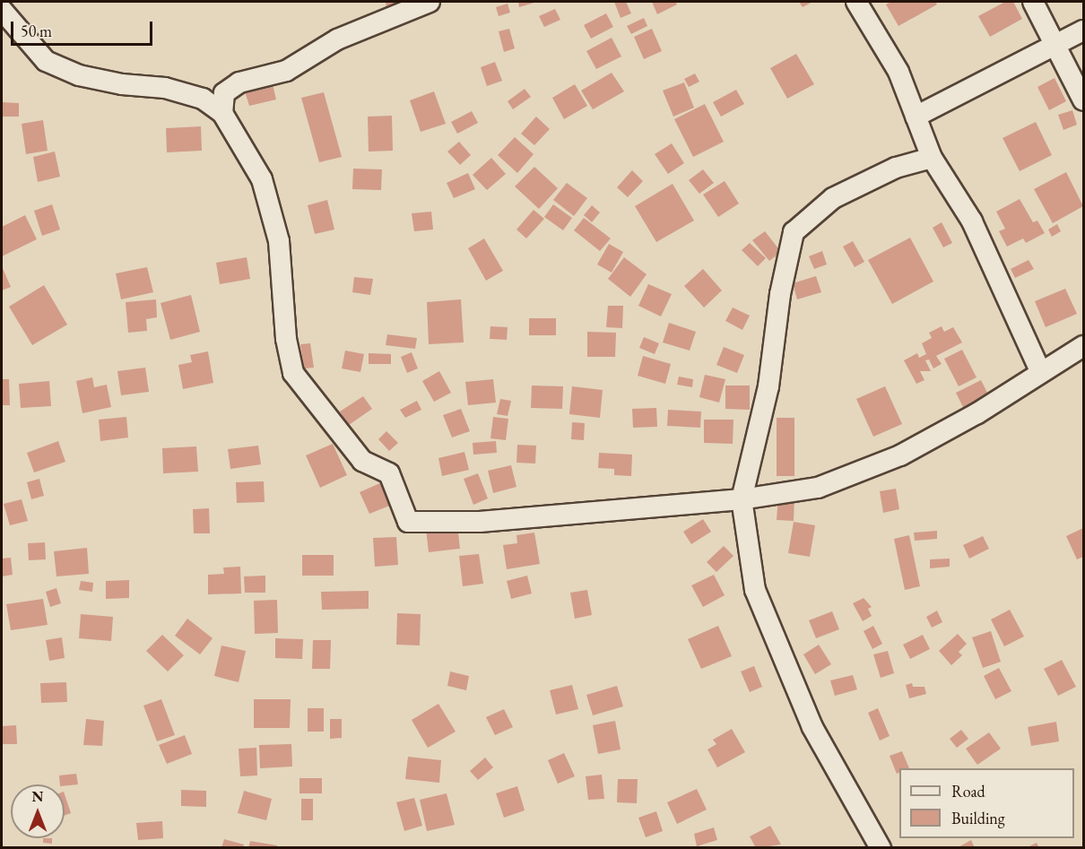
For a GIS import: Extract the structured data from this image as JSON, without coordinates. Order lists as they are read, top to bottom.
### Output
{
  "legend": ["Road", "Building"],
  "scale_bar": "50 m",
  "north": "top"
}
